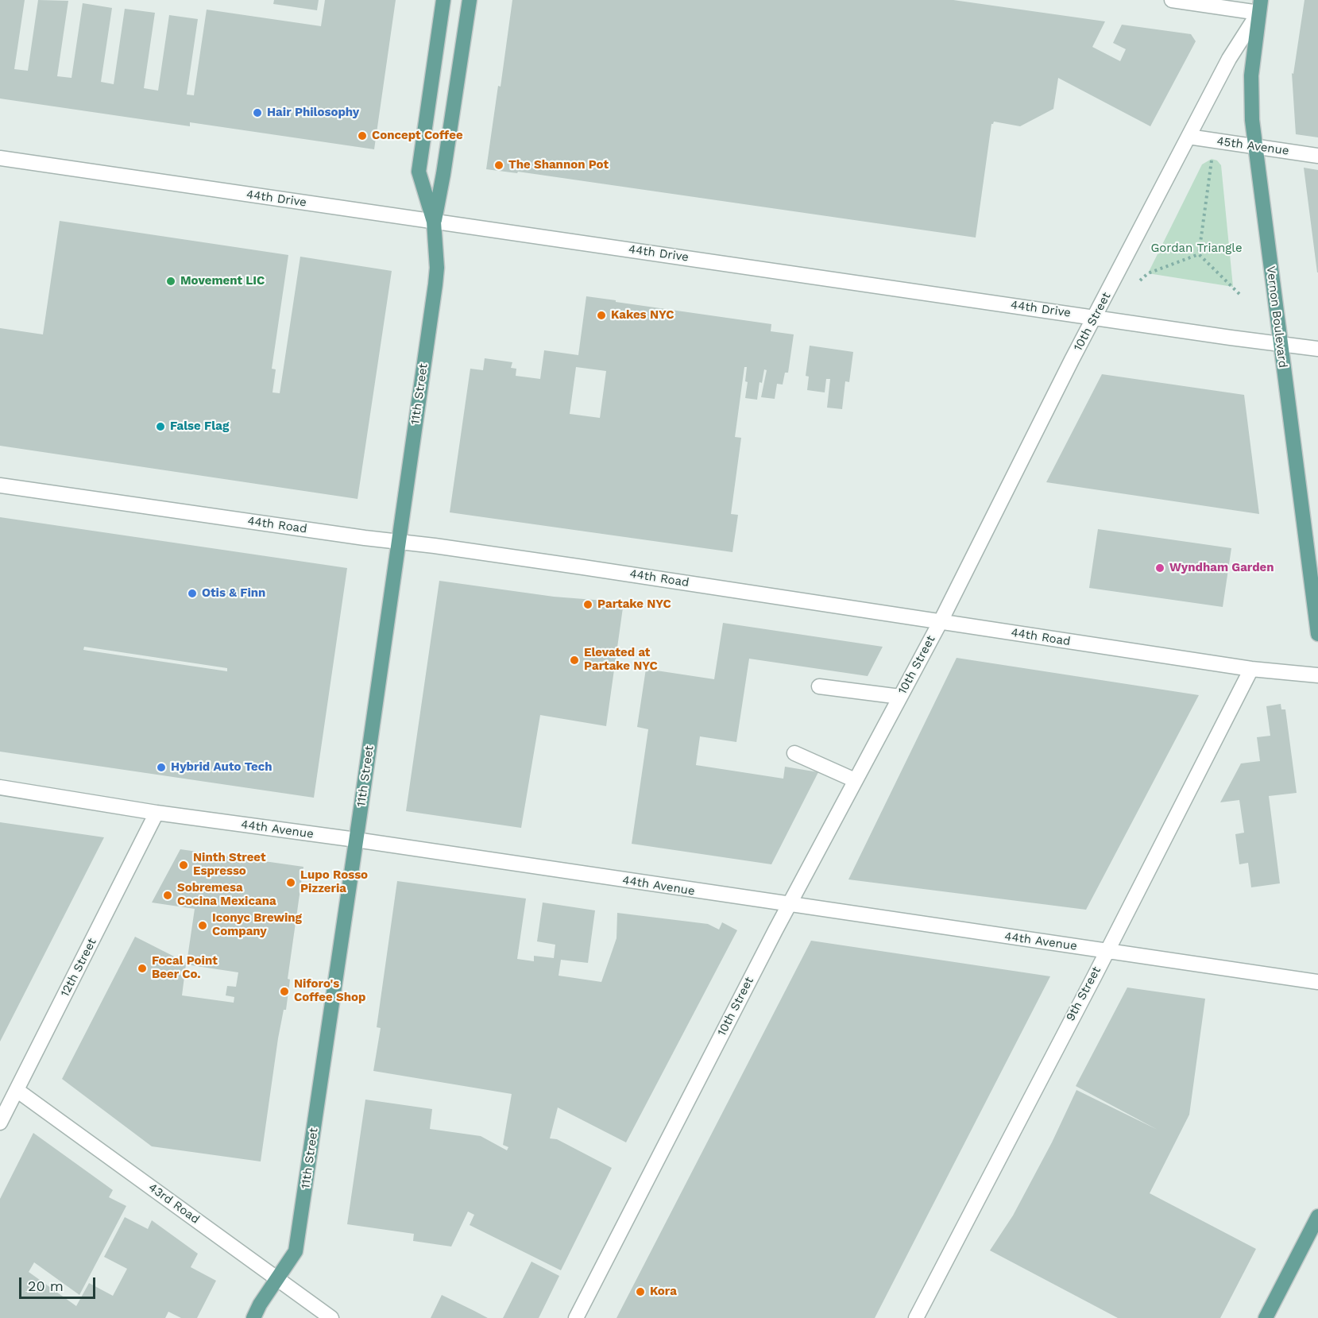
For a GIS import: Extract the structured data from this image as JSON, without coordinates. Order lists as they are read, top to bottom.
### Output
{
  "streets": {
    "main road": ["Vernon Boulevard", "11th Street"],
    "street": [
      "45th Avenue",
      "44th Drive",
      "10th Street",
      "44th Road",
      "44th Avenue",
      "12th Street",
      "9th Street",
      "43rd Road"
    ]
  },
  "crossings": [
    ["45th Avenue", "Vernon Boulevard"],
    ["45th Avenue", "10th Street"],
    ["44th Drive", "Vernon Boulevard"],
    ["44th Drive", "10th Street"],
    ["44th Drive", "11th Street"],
    ["Vernon Boulevard", "10th Street"],
    ["10th Street", "44th Road"],
    ["10th Street", "44th Avenue"],
    ["11th Street", "44th Road"],
    ["11th Street", "44th Avenue"],
    ["11th Street", "43rd Road"],
    ["44th Road", "9th Street"],
    ["44th Avenue", "12th Street"],
    ["44th Avenue", "9th Street"],
    ["12th Street", "43rd Road"]
  ],
  "parks": ["Gordan Triangle"],
  "places": [
    "Hair Philosophy",
    "Concept Coffee",
    "The Shannon Pot",
    "Movement LIC",
    "Kakes NYC",
    "False Flag",
    "Wyndham Garden",
    "Otis & Finn",
    "Partake NYC",
    "Elevated at Partake NYC",
    "Hybrid Auto Tech",
    "Ninth Street Espresso",
    "Lupo Rosso Pizzeria",
    "Sobremesa Cocina Mexicana",
    "Iconyc Brewing Company",
    "Focal Point Beer Co.",
    "Niforo's Coffee Shop",
    "Kora"
  ],
  "scale_bar": "20 m"
}
